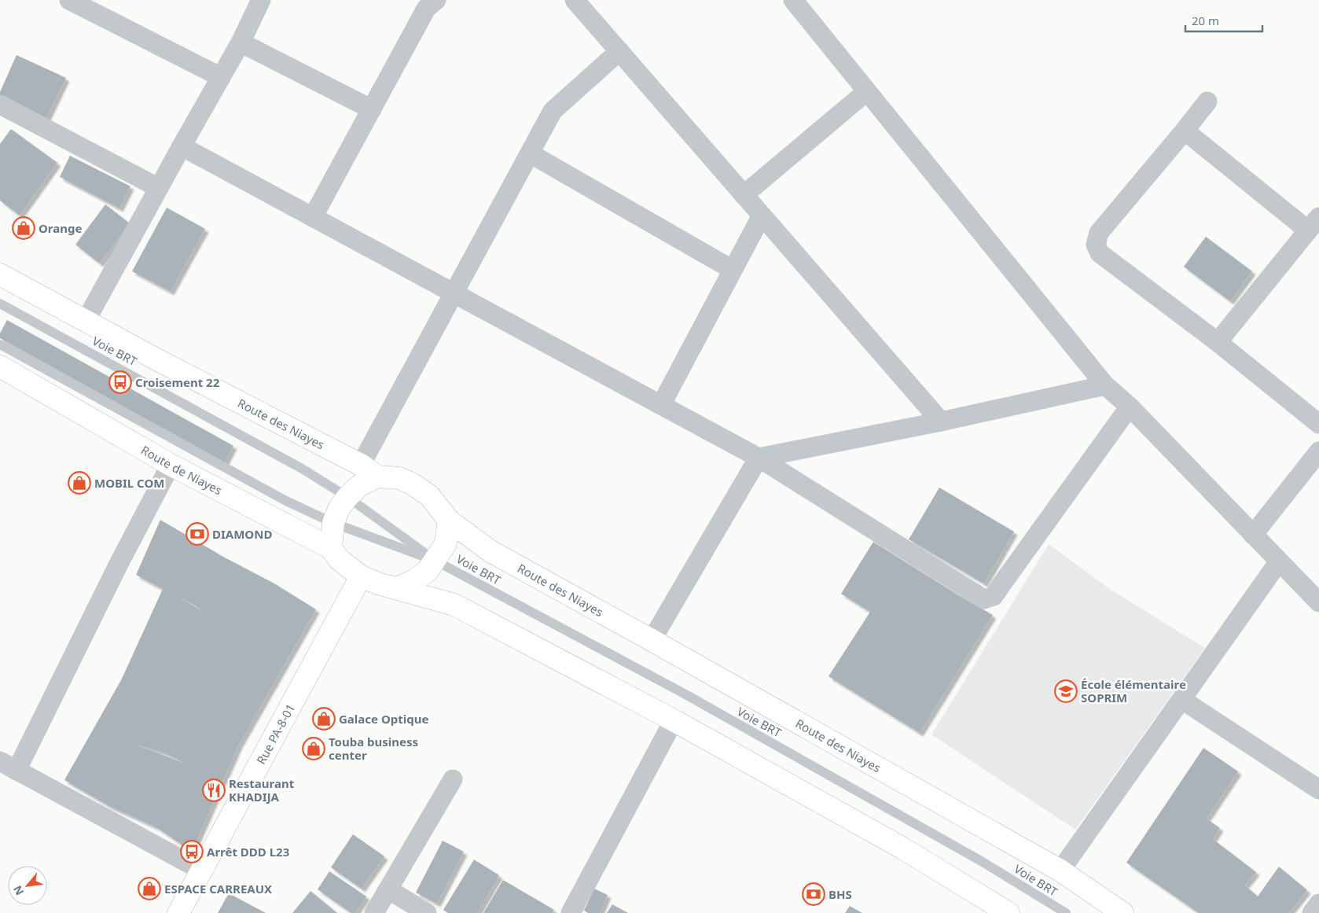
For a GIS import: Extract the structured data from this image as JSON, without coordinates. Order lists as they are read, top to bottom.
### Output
{
  "streets": {
    "main road": ["Route des Niayes", "Route de Niayes", "Rue PA-8-01"],
    "lane": ["Voie BRT"]
  },
  "crossings": [
    ["Route de Niayes", "Rue PA-8-01"]
  ],
  "places": {
    "shop": [
      "Orange",
      "MOBIL COM",
      "Galace Optique",
      "Touba business center",
      "ESPACE CARREAUX"
    ],
    "bus stop": ["Croisement 22", "Arrêt DDD L23"],
    "bank": ["DIAMOND", "BHS"],
    "school or university": ["École élémentaire SOPRIM"],
    "restaurant": ["Restaurant KHADIJA"]
  },
  "scale_bar": "20 m",
  "north": "bottom left"
}
